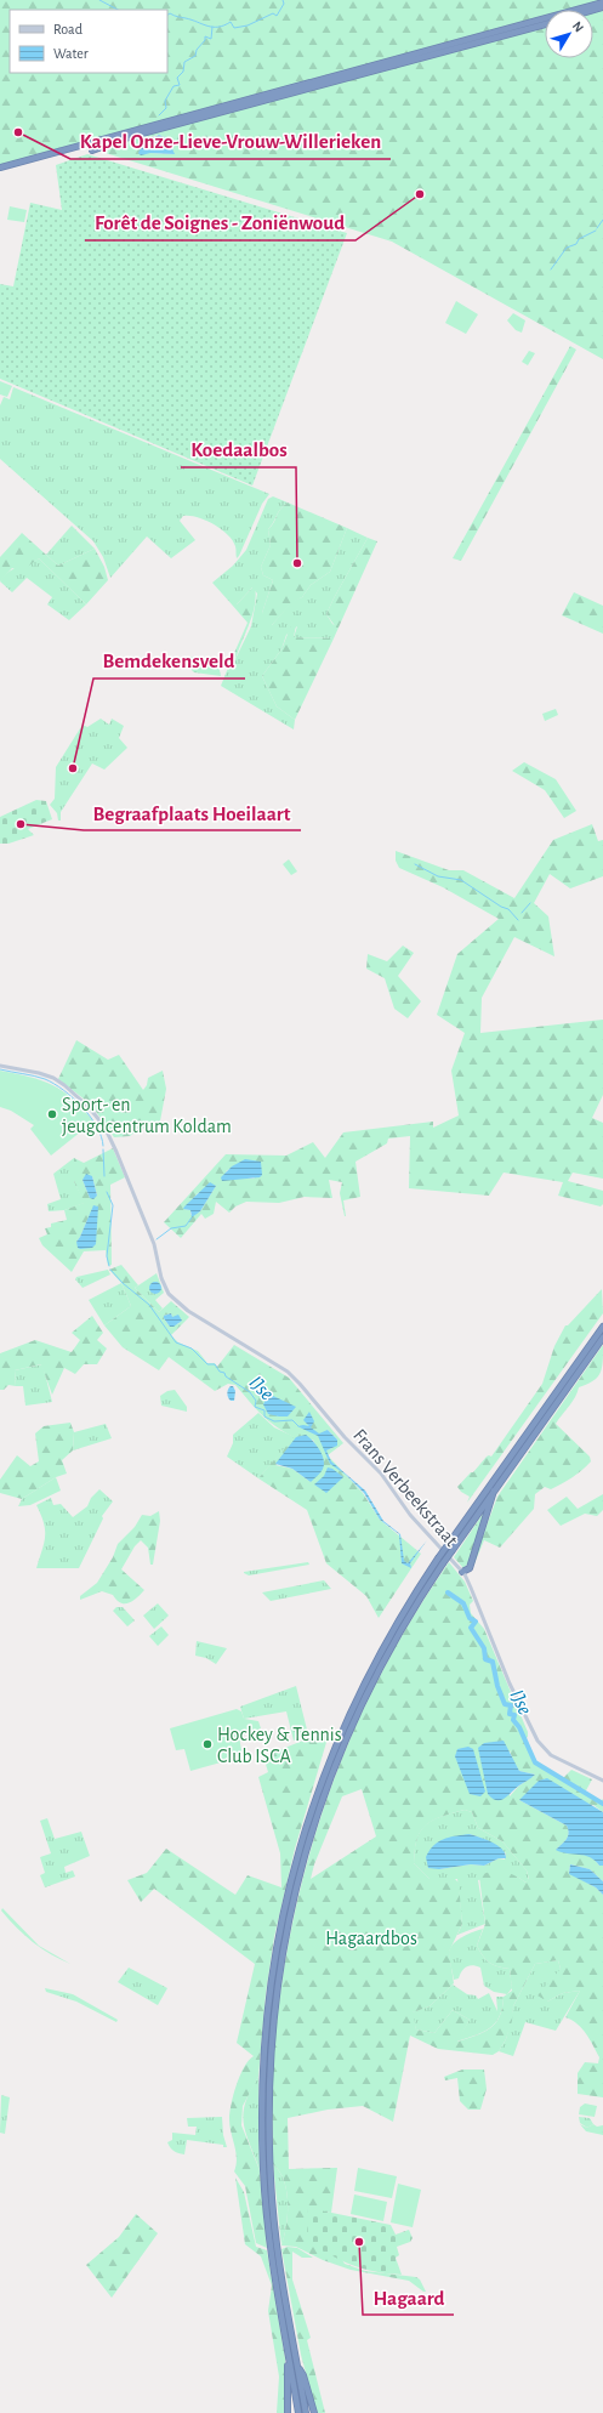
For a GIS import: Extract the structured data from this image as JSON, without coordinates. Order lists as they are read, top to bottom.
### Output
{
  "streets": {
    "main road": ["Frans Verbeekstraat"]
  },
  "water": ["IJse"],
  "parks": ["Hagaardbos"],
  "places": [
    "Kapel Onze-Lieve-Vrouw-Willerieken",
    "Forêt de Soignes - Zoniënwoud",
    "Koedaalbos",
    "Bemdekensveld",
    "Begraafplaats Hoeilaart",
    "Sport- en jeugdcentrum Koldam",
    "Hockey & Tennis Club ISCA",
    "Hagaard"
  ],
  "legend": ["Road", "Water"],
  "north": "top right"
}
